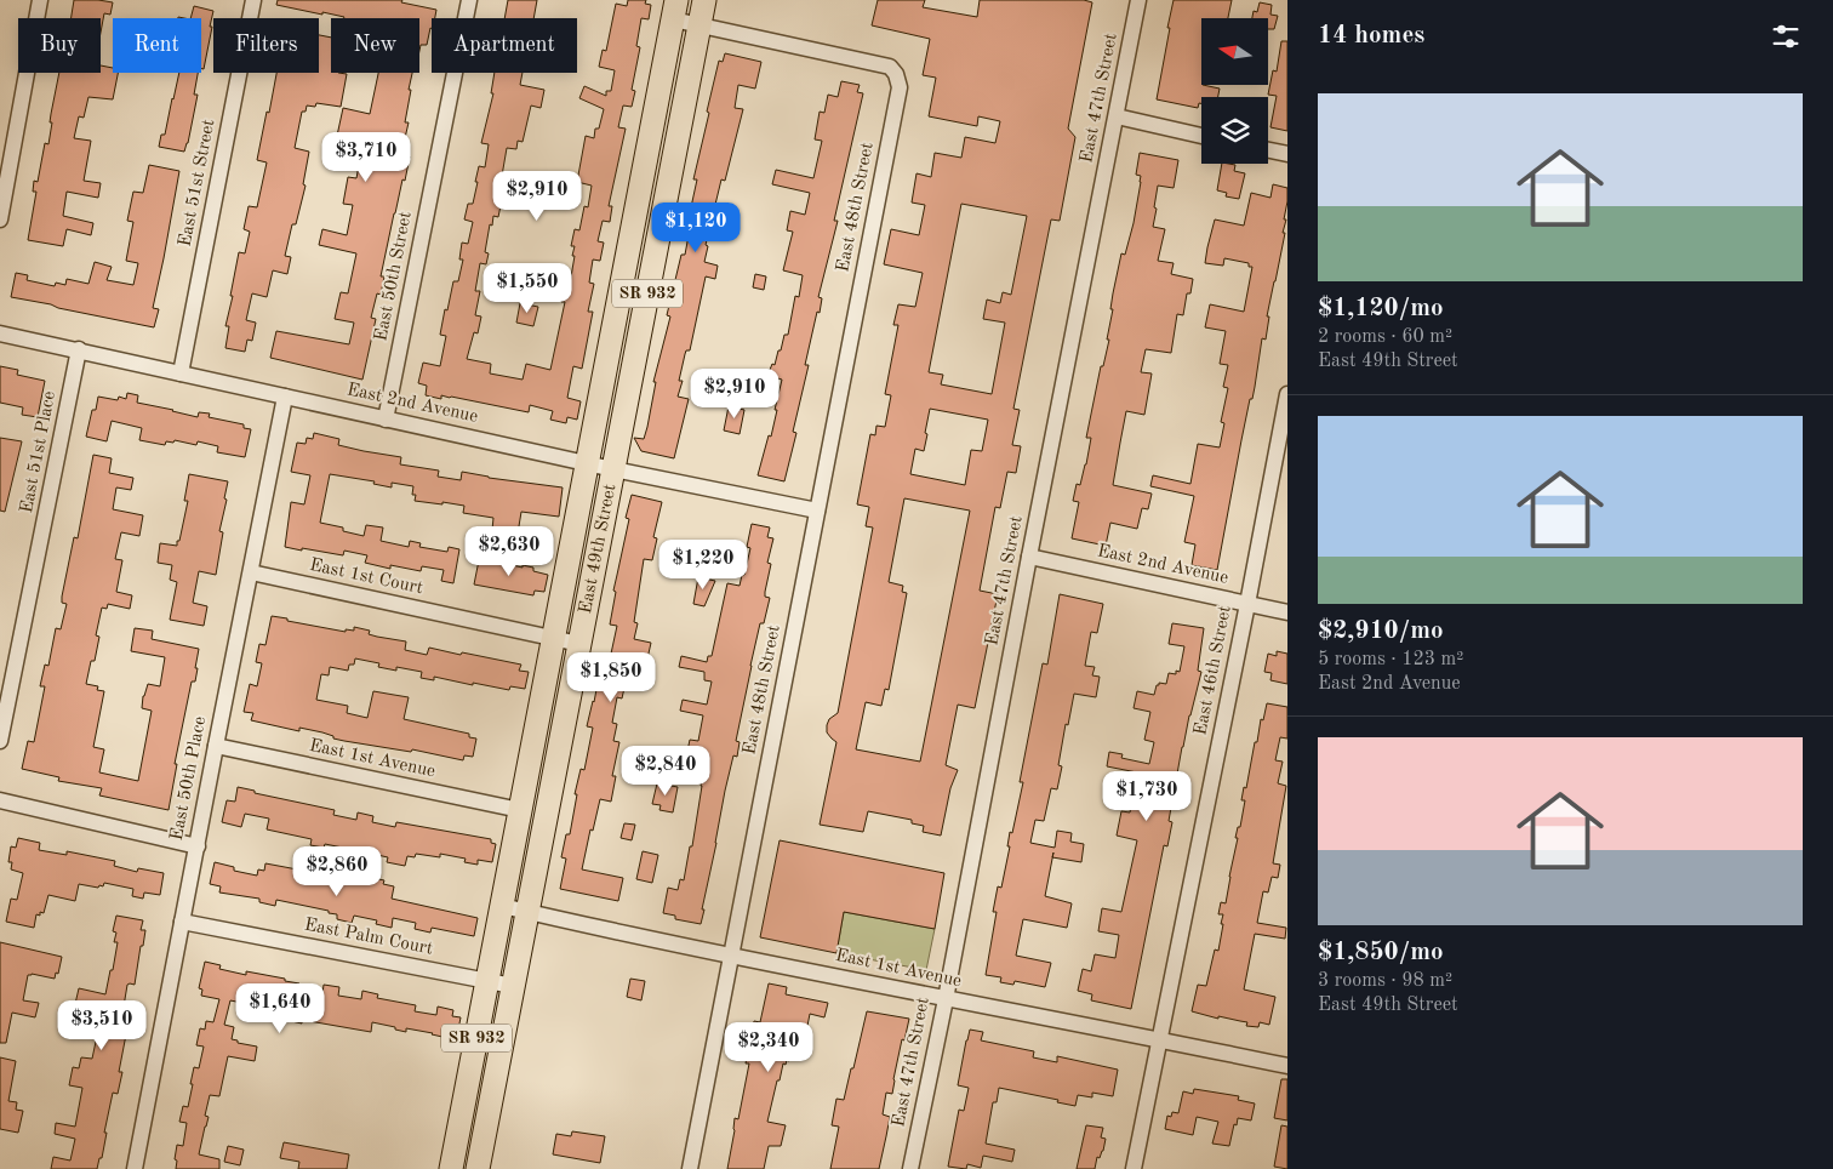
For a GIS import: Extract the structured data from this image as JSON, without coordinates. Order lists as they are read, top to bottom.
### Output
{
  "streets": {
    "main road": ["SR 932", "East 49th Street"],
    "street": [
      "East 47th Street",
      "East 51st Street",
      "East 48th Street",
      "East 50th Street",
      "East 2nd Avenue",
      "East 51st Place",
      "East 1st Court",
      "East 46th Street",
      "East 1st Avenue",
      "East 50th Place",
      "East Palm Court"
    ]
  },
  "crossings": [
    ["East 47th Street", "East 2nd Avenue"],
    ["East 47th Street", "East 1st Avenue"],
    ["East 51st Street", "East 2nd Avenue"],
    ["East 48th Street", "East 2nd Avenue"],
    ["East 48th Street", "East 49th Street"],
    ["East 48th Street", "East 1st Avenue"],
    ["East 50th Street", "East 2nd Avenue"],
    ["East 2nd Avenue", "East 51st Place"],
    ["East 2nd Avenue", "East 49th Street"],
    ["East 2nd Avenue", "East 46th Street"],
    ["East 2nd Avenue", "East 50th Place"],
    ["East 49th Street", "East 1st Court"],
    ["East 49th Street", "East 1st Avenue"],
    ["East 49th Street", "East Palm Court"],
    ["East 1st Court", "East 50th Place"],
    ["East 46th Street", "East 1st Avenue"],
    ["East 1st Avenue", "East 50th Place"],
    ["East 50th Place", "East Palm Court"]
  ],
  "north": "left",
  "page": {
    "heading": "14 homes",
    "chip": [
      "Buy",
      "Rent",
      "Filters",
      "New",
      "Apartment"
    ],
    "list": [
      {
        "name": "$1,120/mo",
        "note": "2 rooms · 60 m² · East 49th Street"
      },
      {
        "name": "$2,910/mo",
        "note": "5 rooms · 123 m² · East 2nd Avenue"
      },
      {
        "name": "$1,850/mo",
        "note": "3 rooms · 98 m² · East 49th Street"
      }
    ],
    "price": [
      "$3,710",
      "$2,910",
      "$1,120",
      "$1,550",
      "$2,910",
      "$2,630",
      "$1,220",
      "$1,850",
      "$2,840",
      "$1,730",
      "$2,860",
      "$1,640",
      "$3,510",
      "$2,340"
    ]
  }
}
